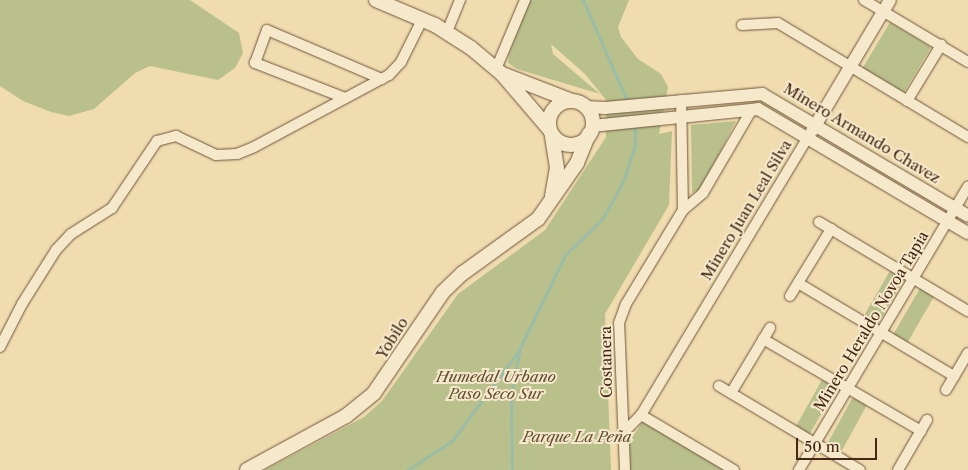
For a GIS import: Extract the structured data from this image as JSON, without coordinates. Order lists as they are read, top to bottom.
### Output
{
  "streets": {
    "main road": ["Yobilo"],
    "street": [
      "Minero Armando Chavez",
      "Minero Juan Leal Silva",
      "Minero Heraldo Novoa Tapia",
      "Costanera"
    ]
  },
  "crossings": [
    ["Minero Armando Chavez", "Minero Juan Leal Silva"],
    ["Minero Armando Chavez", "Minero Heraldo Novoa Tapia"],
    ["Minero Armando Chavez", "Yobilo"],
    ["Minero Armando Chavez", "Costanera"],
    ["Minero Juan Leal Silva", "Costanera"]
  ],
  "parks": ["Humedal Urbano Paso Seco Sur", "Parque La Peña"],
  "scale_bar": "50 m"
}
